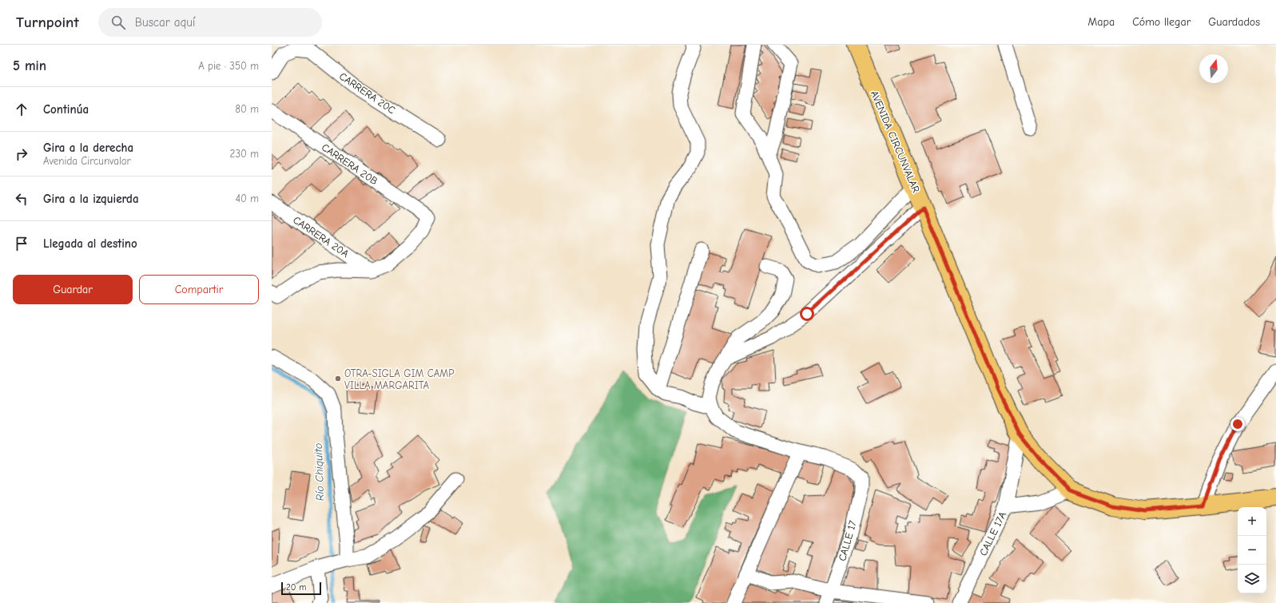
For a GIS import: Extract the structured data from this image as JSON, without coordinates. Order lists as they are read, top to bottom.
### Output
{
  "streets": {
    "main road": ["AVENIDA CIRCUNVALAR"],
    "street": [
      "CARRERA 20C",
      "CARRERA 20B",
      "CARRERA 20A",
      "CALLE 17A",
      "CALLE 17"
    ]
  },
  "crossings": [
    ["AVENIDA CIRCUNVALAR", "CALLE 17A"],
    ["CARRERA 20B", "CARRERA 20A"]
  ],
  "water": ["Río Chiquito"],
  "places": ["OTRA-SIGLA GIM CAMP VILLA MARGARITA"],
  "scale_bar": "20 m",
  "north": "top",
  "page": {
    "header": "Turnpoint",
    "search": "Buscar aquí",
    "nav": ["Mapa", "Cómo llegar", "Guardados"],
    "heading": ["5 min", "A pie · 350 m"],
    "list": [
      ["Continúa", "80 m"],
      ["Gira a la derecha", "Avenida Circunvalar", "230 m"],
      ["Gira a la izquierda", "40 m"],
      "Llegada al destino"
    ],
    "buttons": ["Guardar", "Compartir"],
    "map_buttons": ["+", "−"],
    "scale": "20 m"
  }
}
